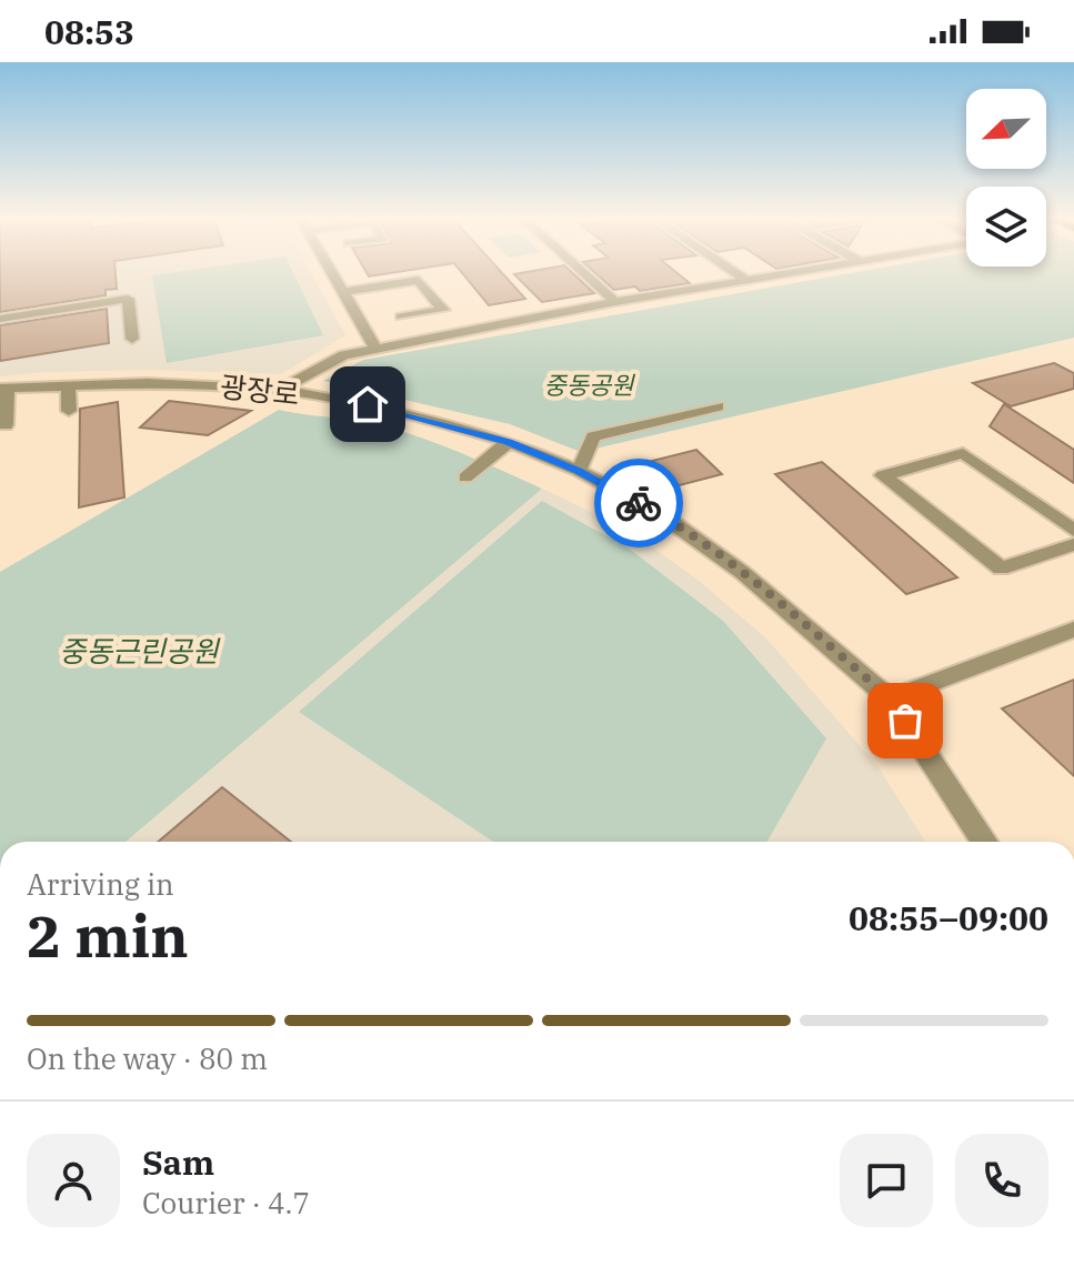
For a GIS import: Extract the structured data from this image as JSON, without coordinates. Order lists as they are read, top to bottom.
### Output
{
  "streets": {
    "street": ["광장로"]
  },
  "parks": ["중동공원", "중동근린공원"],
  "north": "bottom left",
  "page": {
    "status": "08:53",
    "heading": ["2 min", "Arriving in", "08:55–09:00"],
    "panel": ["Sam", "Courier · 4.7"],
    "bar": "On the way · 80 m"
  }
}
